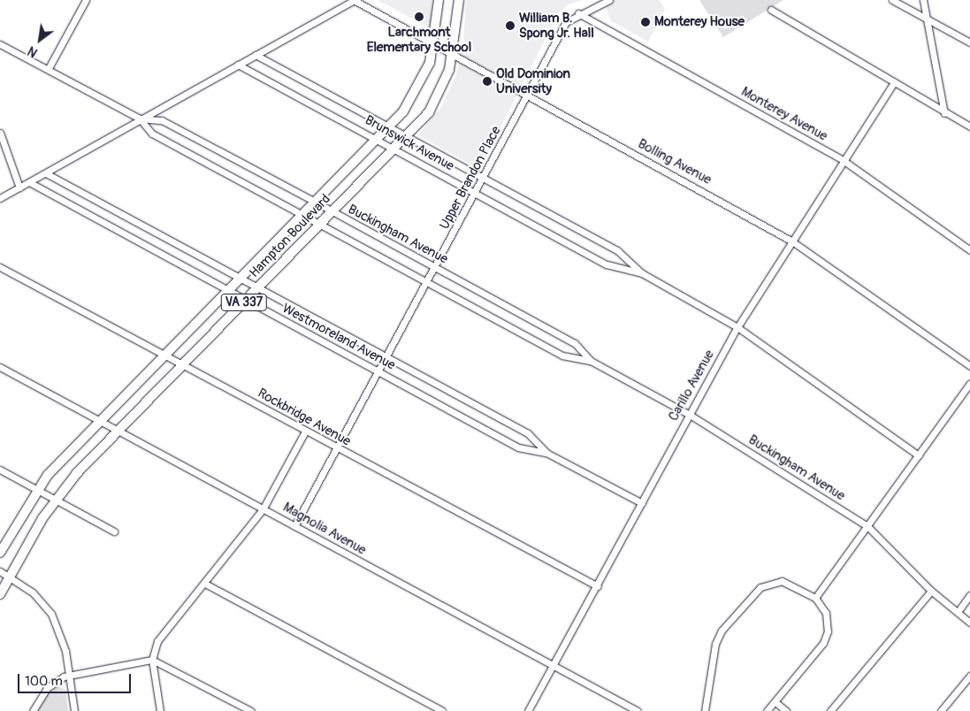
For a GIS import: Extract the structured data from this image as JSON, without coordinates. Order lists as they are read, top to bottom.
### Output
{
  "streets": {
    "main road": ["Hampton Boulevard", "VA 337"],
    "street": [
      "Monterey Avenue",
      "Brunswick Avenue",
      "Bolling Avenue",
      "Upper Brandon Place",
      "Buckingham Avenue",
      "Westmoreland Avenue",
      "Carillo Avenue",
      "Rockbridge Avenue",
      "Magnolia Avenue"
    ]
  },
  "crossings": [
    ["Monterey Avenue", "Upper Brandon Place"],
    ["Monterey Avenue", "Carillo Avenue"],
    ["Brunswick Avenue", "Upper Brandon Place"],
    ["Brunswick Avenue", "Hampton Boulevard"],
    ["Brunswick Avenue", "Carillo Avenue"],
    ["Bolling Avenue", "Upper Brandon Place"],
    ["Bolling Avenue", "Hampton Boulevard"],
    ["Bolling Avenue", "Carillo Avenue"],
    ["Upper Brandon Place", "Buckingham Avenue"],
    ["Upper Brandon Place", "Westmoreland Avenue"],
    ["Upper Brandon Place", "Rockbridge Avenue"],
    ["Upper Brandon Place", "Magnolia Avenue"],
    ["Buckingham Avenue", "Hampton Boulevard"],
    ["Buckingham Avenue", "Carillo Avenue"],
    ["Hampton Boulevard", "Westmoreland Avenue"],
    ["Hampton Boulevard", "Rockbridge Avenue"],
    ["Hampton Boulevard", "Magnolia Avenue"],
    ["Westmoreland Avenue", "Carillo Avenue"],
    ["Carillo Avenue", "Rockbridge Avenue"],
    ["Carillo Avenue", "Magnolia Avenue"]
  ],
  "places": [
    "Larchmont Elementary School",
    "Monterey House",
    "William B. Spong Jr. Hall",
    "Old Dominion University"
  ],
  "scale_bar": "100 m",
  "north": "bottom left"
}
